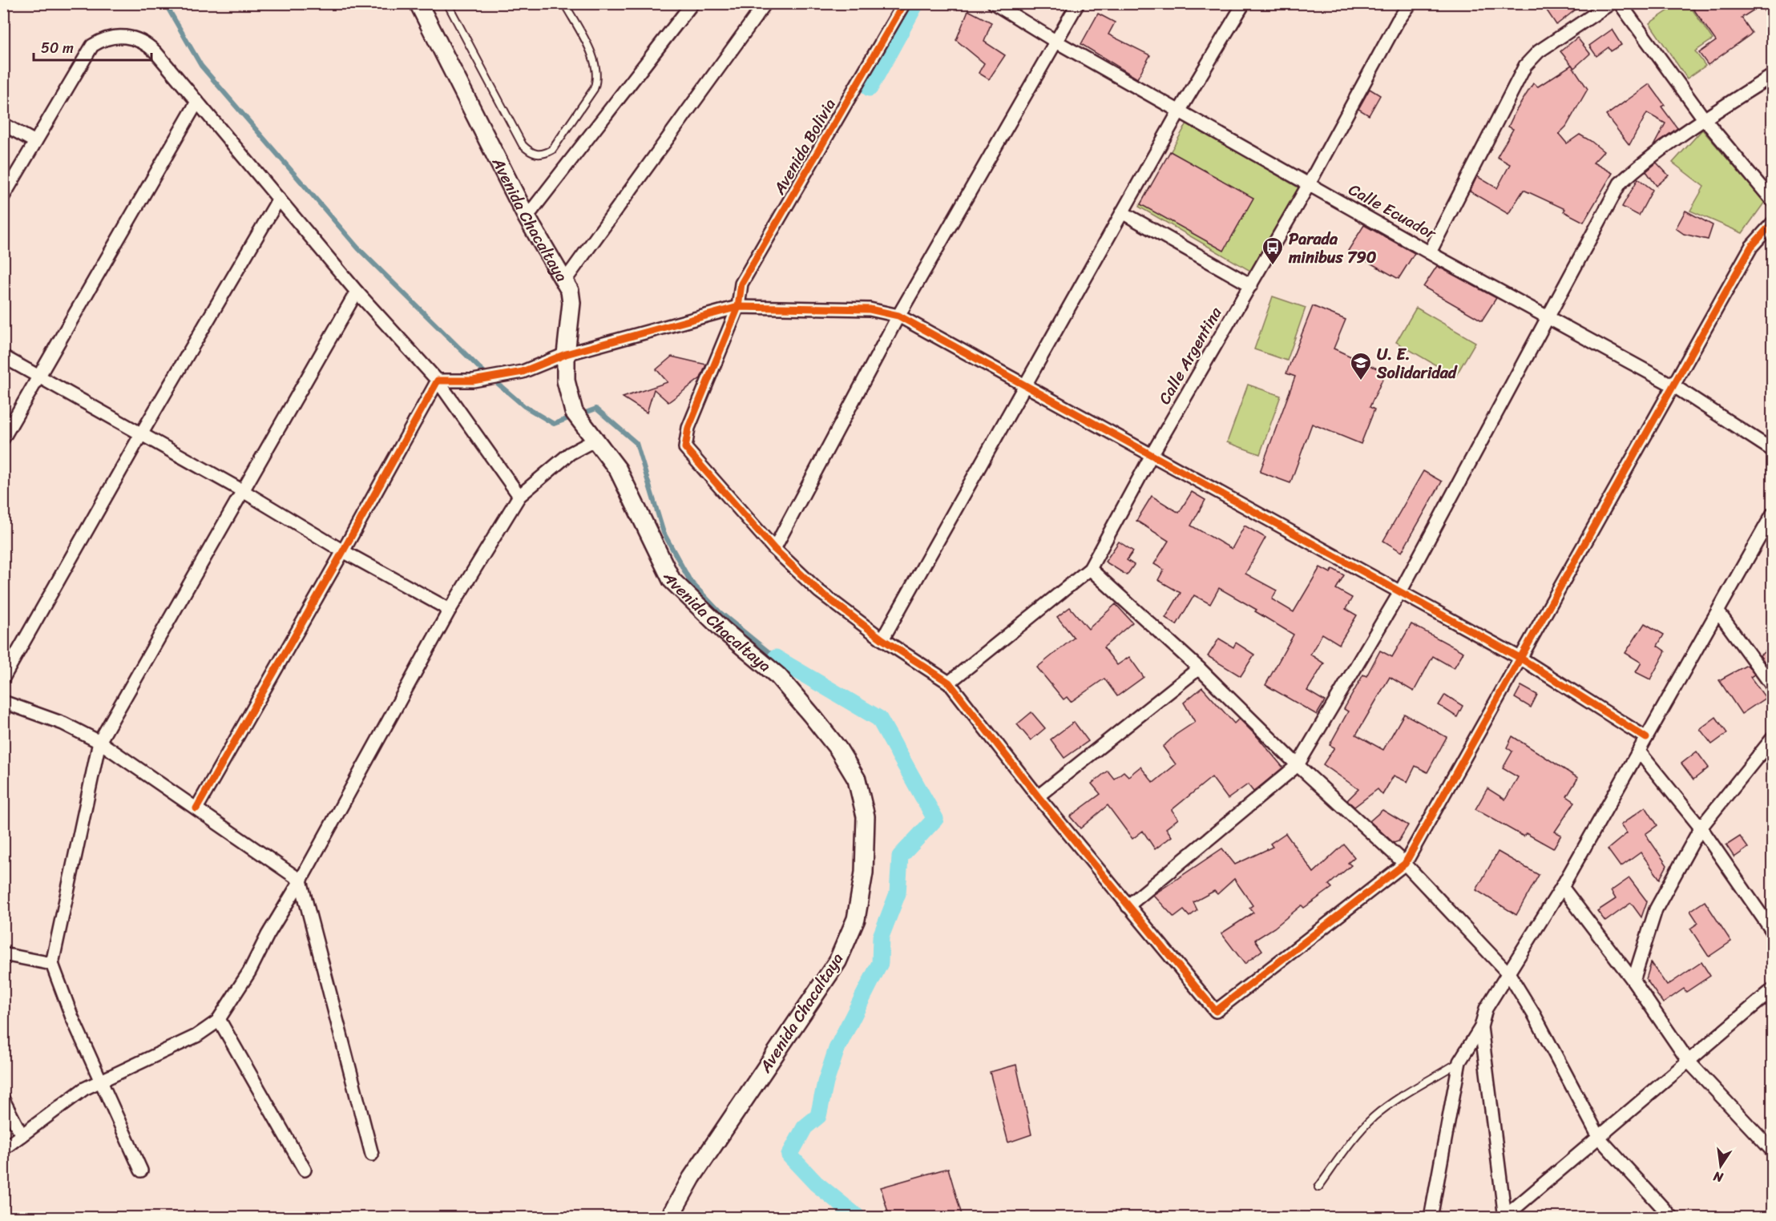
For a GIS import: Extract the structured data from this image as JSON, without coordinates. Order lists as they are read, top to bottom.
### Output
{
  "streets": {
    "street": [
      "Avenida Bolivia",
      "Calle Ecuador",
      "Avenida Chacaltaya",
      "Calle Argentina"
    ]
  },
  "crossings": [
    ["Calle Ecuador", "Calle Argentina"]
  ],
  "places": {
    "bus stop": ["Parada minibus 790"],
    "school or university": ["U. E. Solidaridad"]
  },
  "scale_bar": "50 m",
  "north": "bottom"
}
